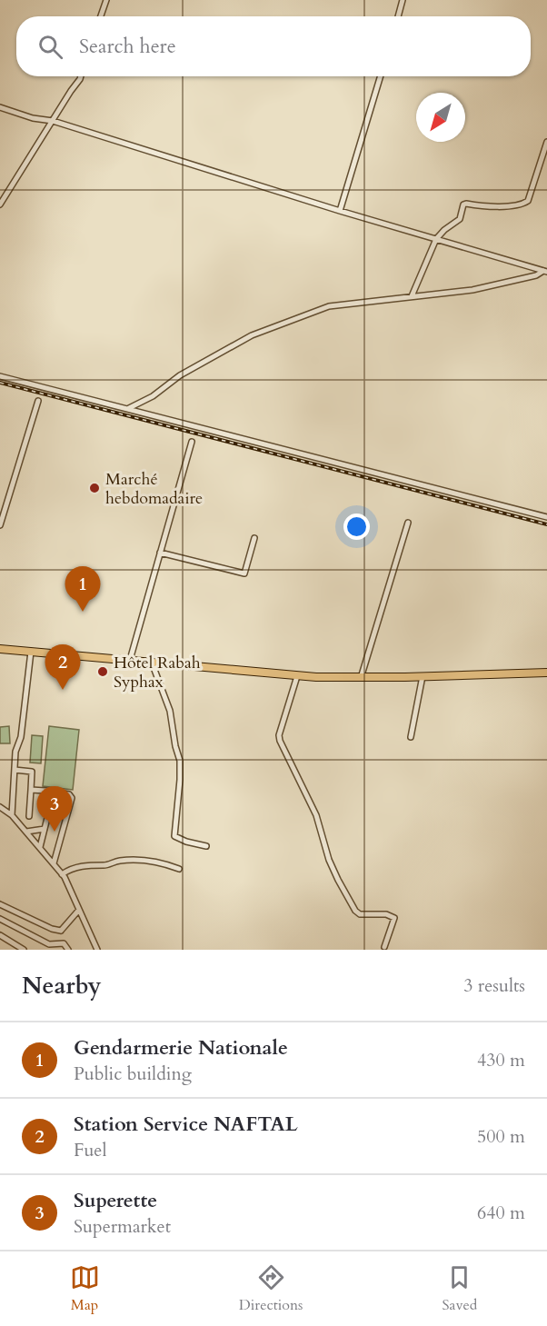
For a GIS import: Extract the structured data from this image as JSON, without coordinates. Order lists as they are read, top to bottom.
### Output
{
  "places": ["Marché hebdomadaire", "Hôtel Rabah Syphax"],
  "north": "bottom left",
  "page": {
    "search": "Search here",
    "pins": ["1", "2", "3"],
    "heading": ["Nearby", "3 results"],
    "list": [
      {
        "mark": "1",
        "name": "Gendarmerie Nationale",
        "note": "Public building",
        "value": "430 m"
      },
      {
        "mark": "2",
        "name": "Station Service NAFTAL",
        "note": "Fuel",
        "value": "500 m"
      },
      {
        "mark": "3",
        "name": "Superette",
        "note": "Supermarket",
        "value": "640 m"
      }
    ],
    "nav": ["Map", "Directions", "Saved"]
  }
}
